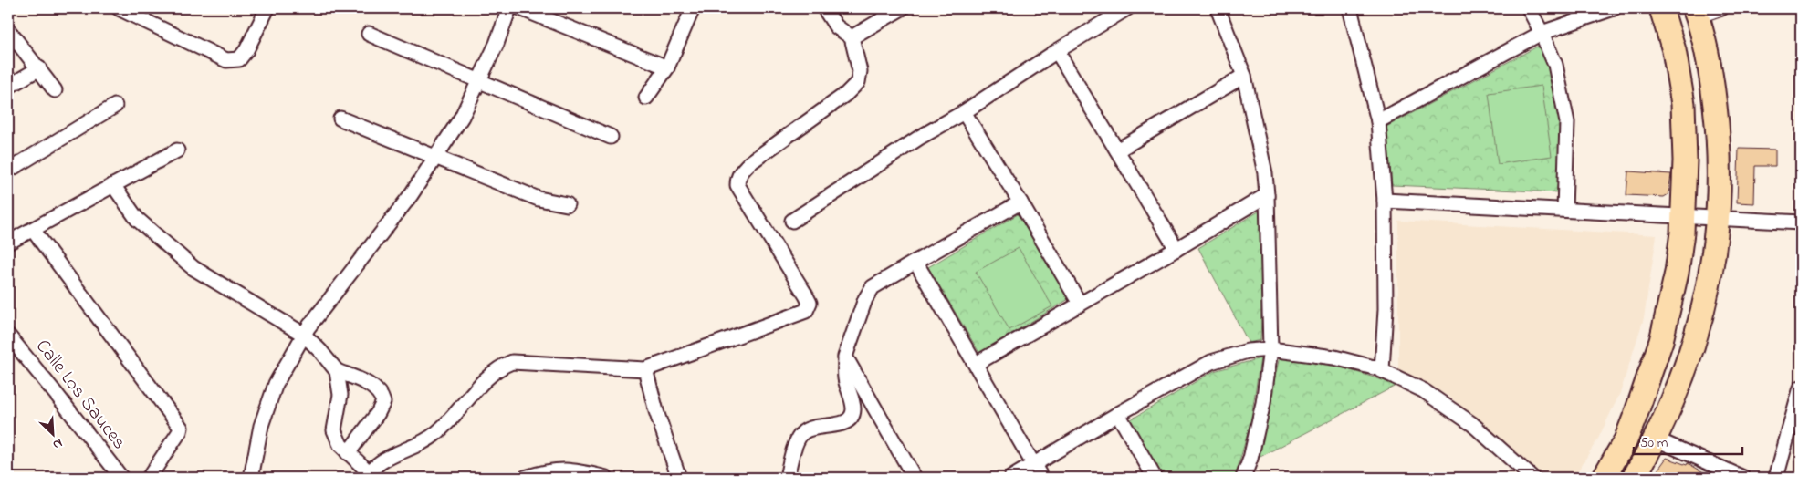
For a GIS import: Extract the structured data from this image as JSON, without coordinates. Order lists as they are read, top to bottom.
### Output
{
  "streets": {
    "street": ["Calle Los Sauces"]
  },
  "scale_bar": "50 m",
  "north": "bottom right"
}
